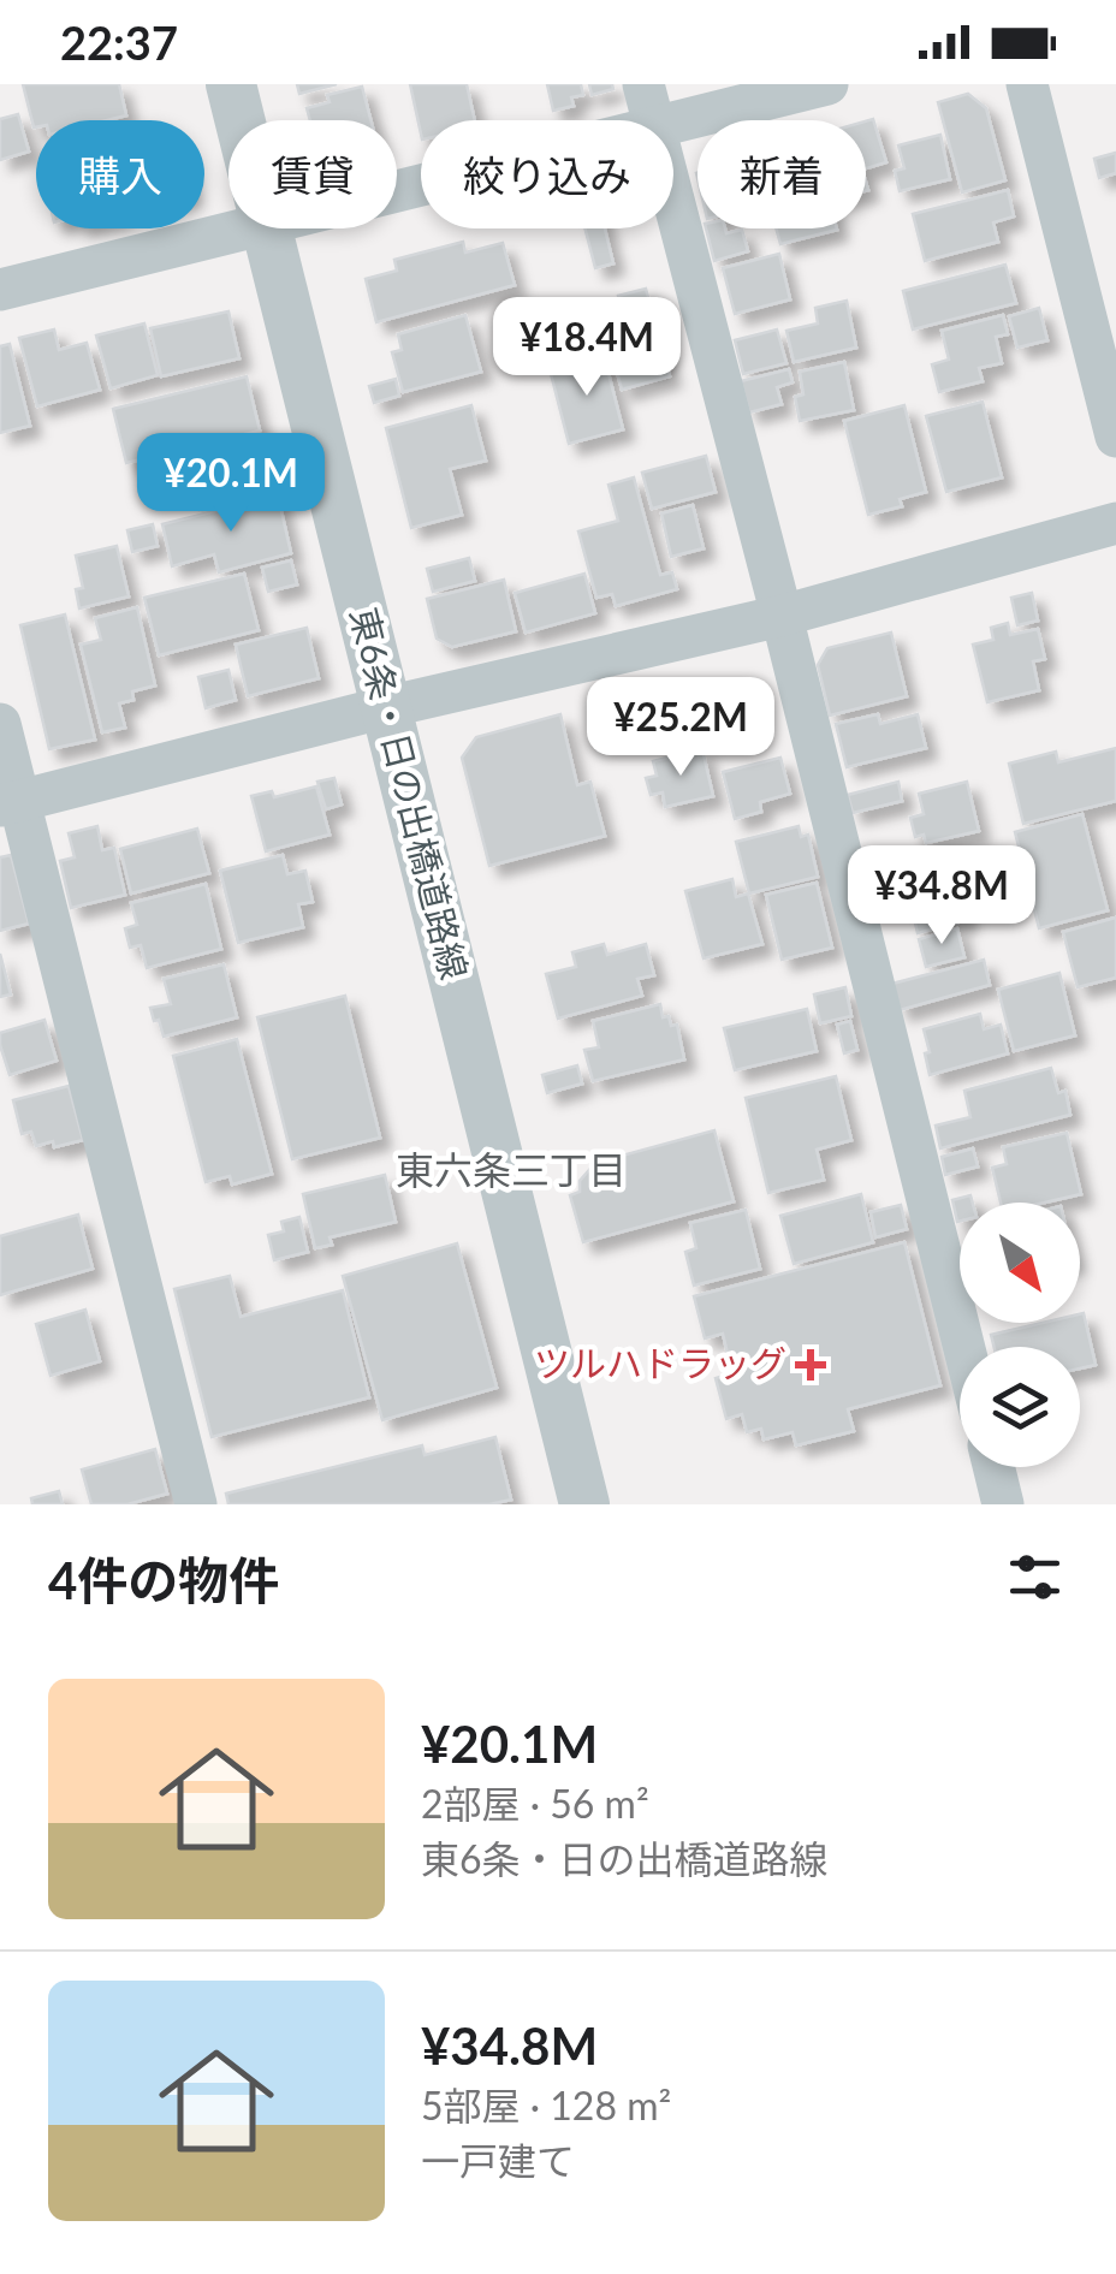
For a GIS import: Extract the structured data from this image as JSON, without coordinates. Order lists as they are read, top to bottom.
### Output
{
  "streets": {
    "street": ["東6条・日の出橋道路線"]
  },
  "districts": ["東六条三丁目"],
  "places": {
    "health": ["ツルハドラッグ"]
  },
  "north": "bottom right",
  "page": {
    "status": "22:37",
    "chip": [
      "購入",
      "賃貸",
      "絞り込み",
      "新着"
    ],
    "price": [
      "¥18.4M",
      "¥20.1M",
      "¥25.2M",
      "¥34.8M"
    ],
    "heading": "4件の物件",
    "list": [
      {
        "name": "¥20.1M",
        "note": "2部屋 · 56 m² · 東6条・日の出橋道路線"
      },
      {
        "name": "¥34.8M",
        "note": "5部屋 · 128 m² · 一戸建て"
      }
    ]
  }
}
